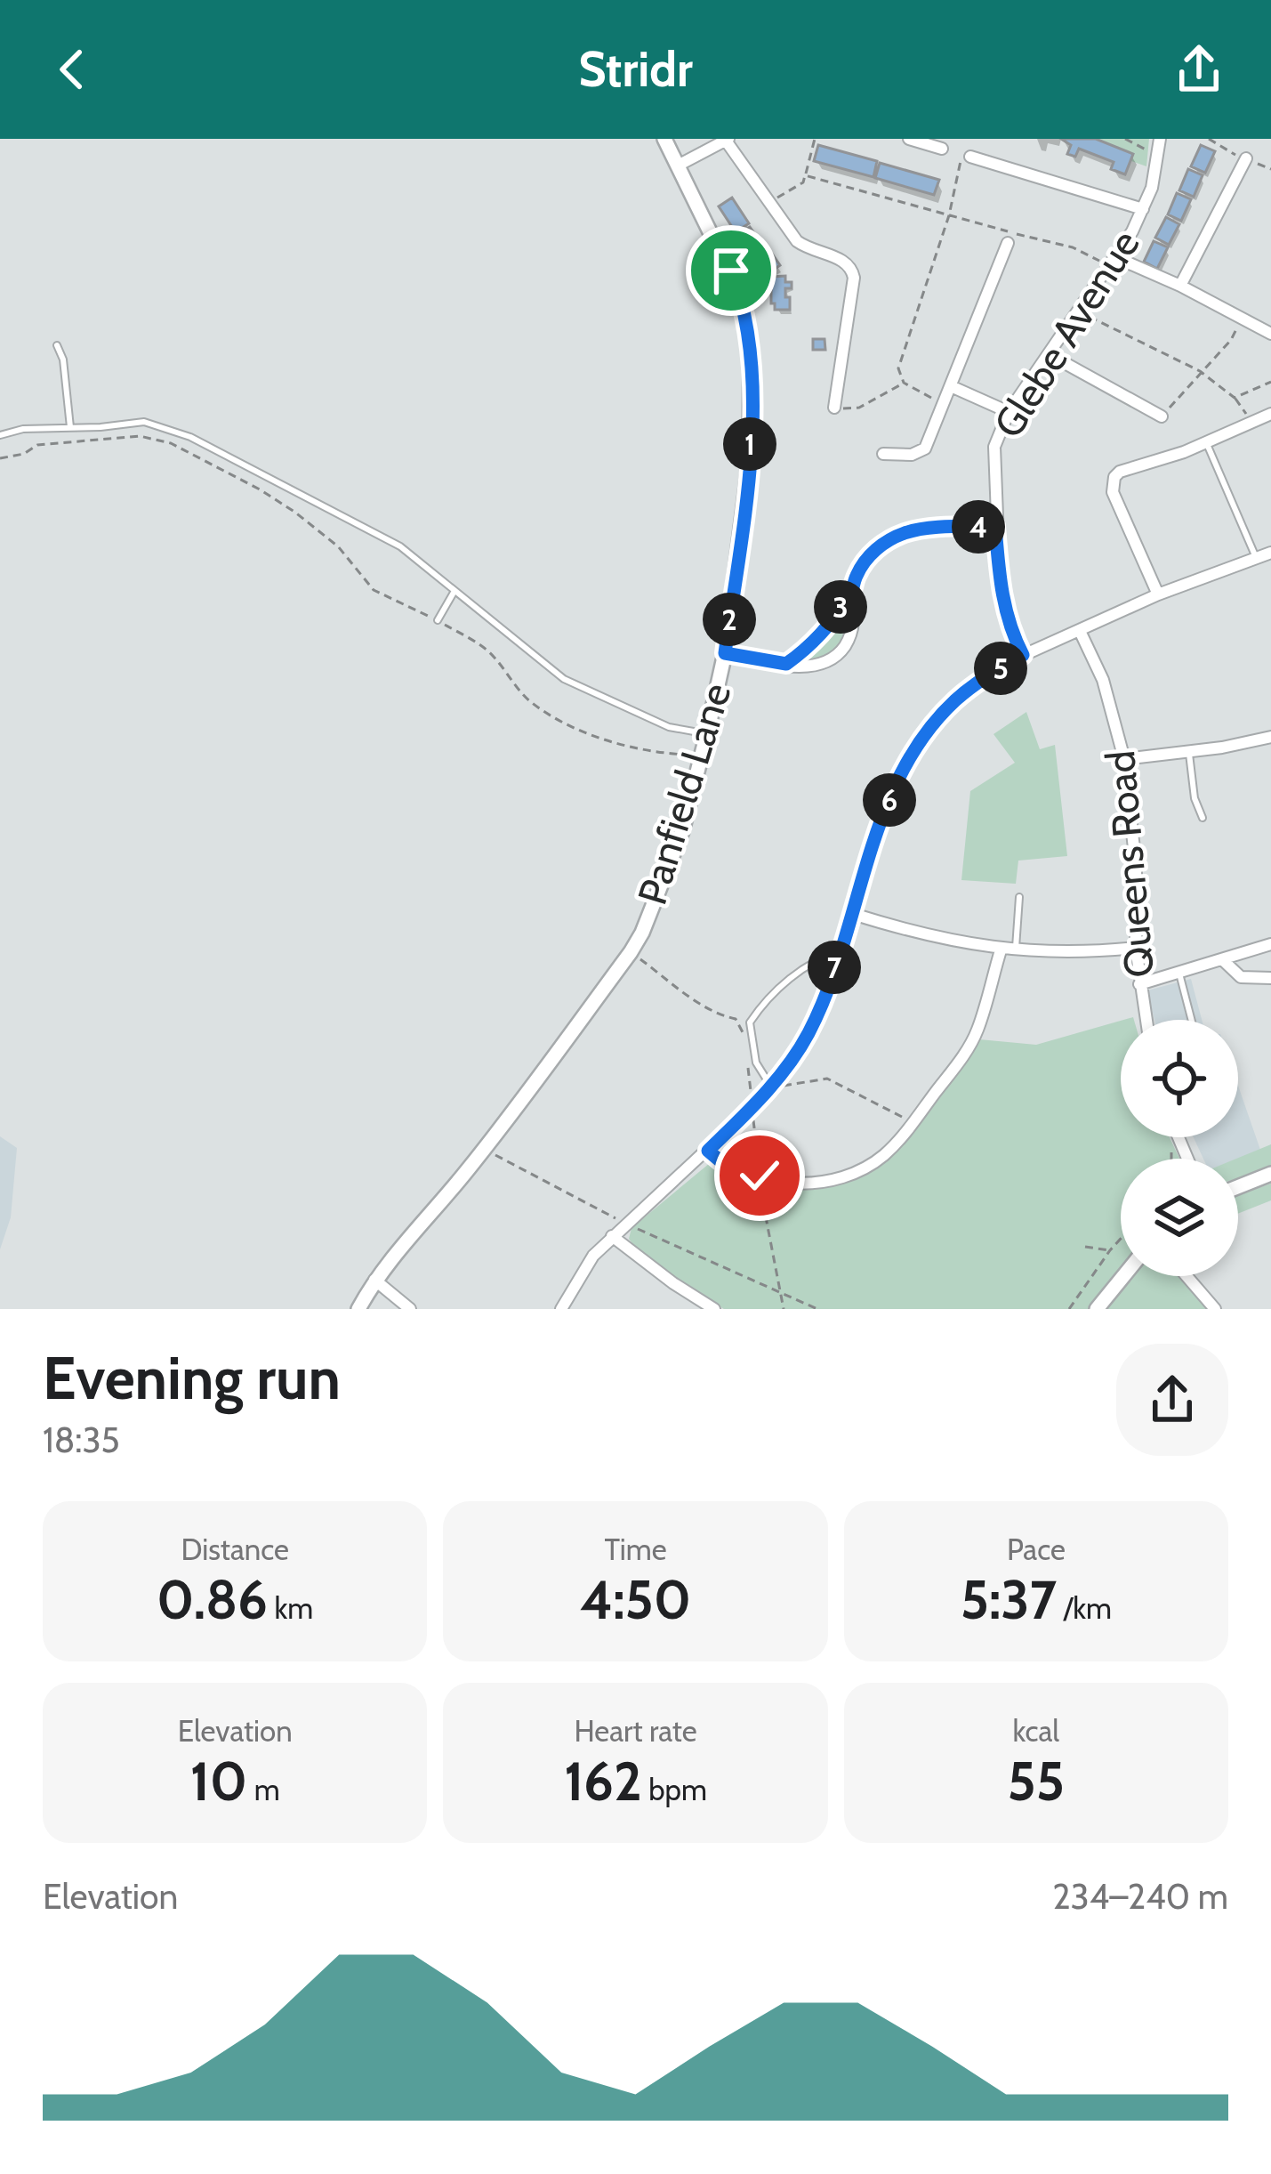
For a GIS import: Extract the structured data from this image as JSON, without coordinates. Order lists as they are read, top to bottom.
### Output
{
  "streets": {
    "street": ["Glebe Avenue", "Panfield Lane", "Queens Road"]
  },
  "page": {
    "header": "Stridr",
    "pins": [
      "1",
      "4",
      "3",
      "2",
      "5",
      "6",
      "7"
    ],
    "heading": ["Evening run", "18:35"],
    "stats": [
      ["Distance", "0.86 km"],
      ["Time", "4:50"],
      ["Pace", "5:37 /km"],
      ["Elevation", "10 m"],
      ["Heart rate", "162 bpm"],
      ["kcal", "55"]
    ],
    "chart": ["Elevation", "234–240 m"]
  }
}
